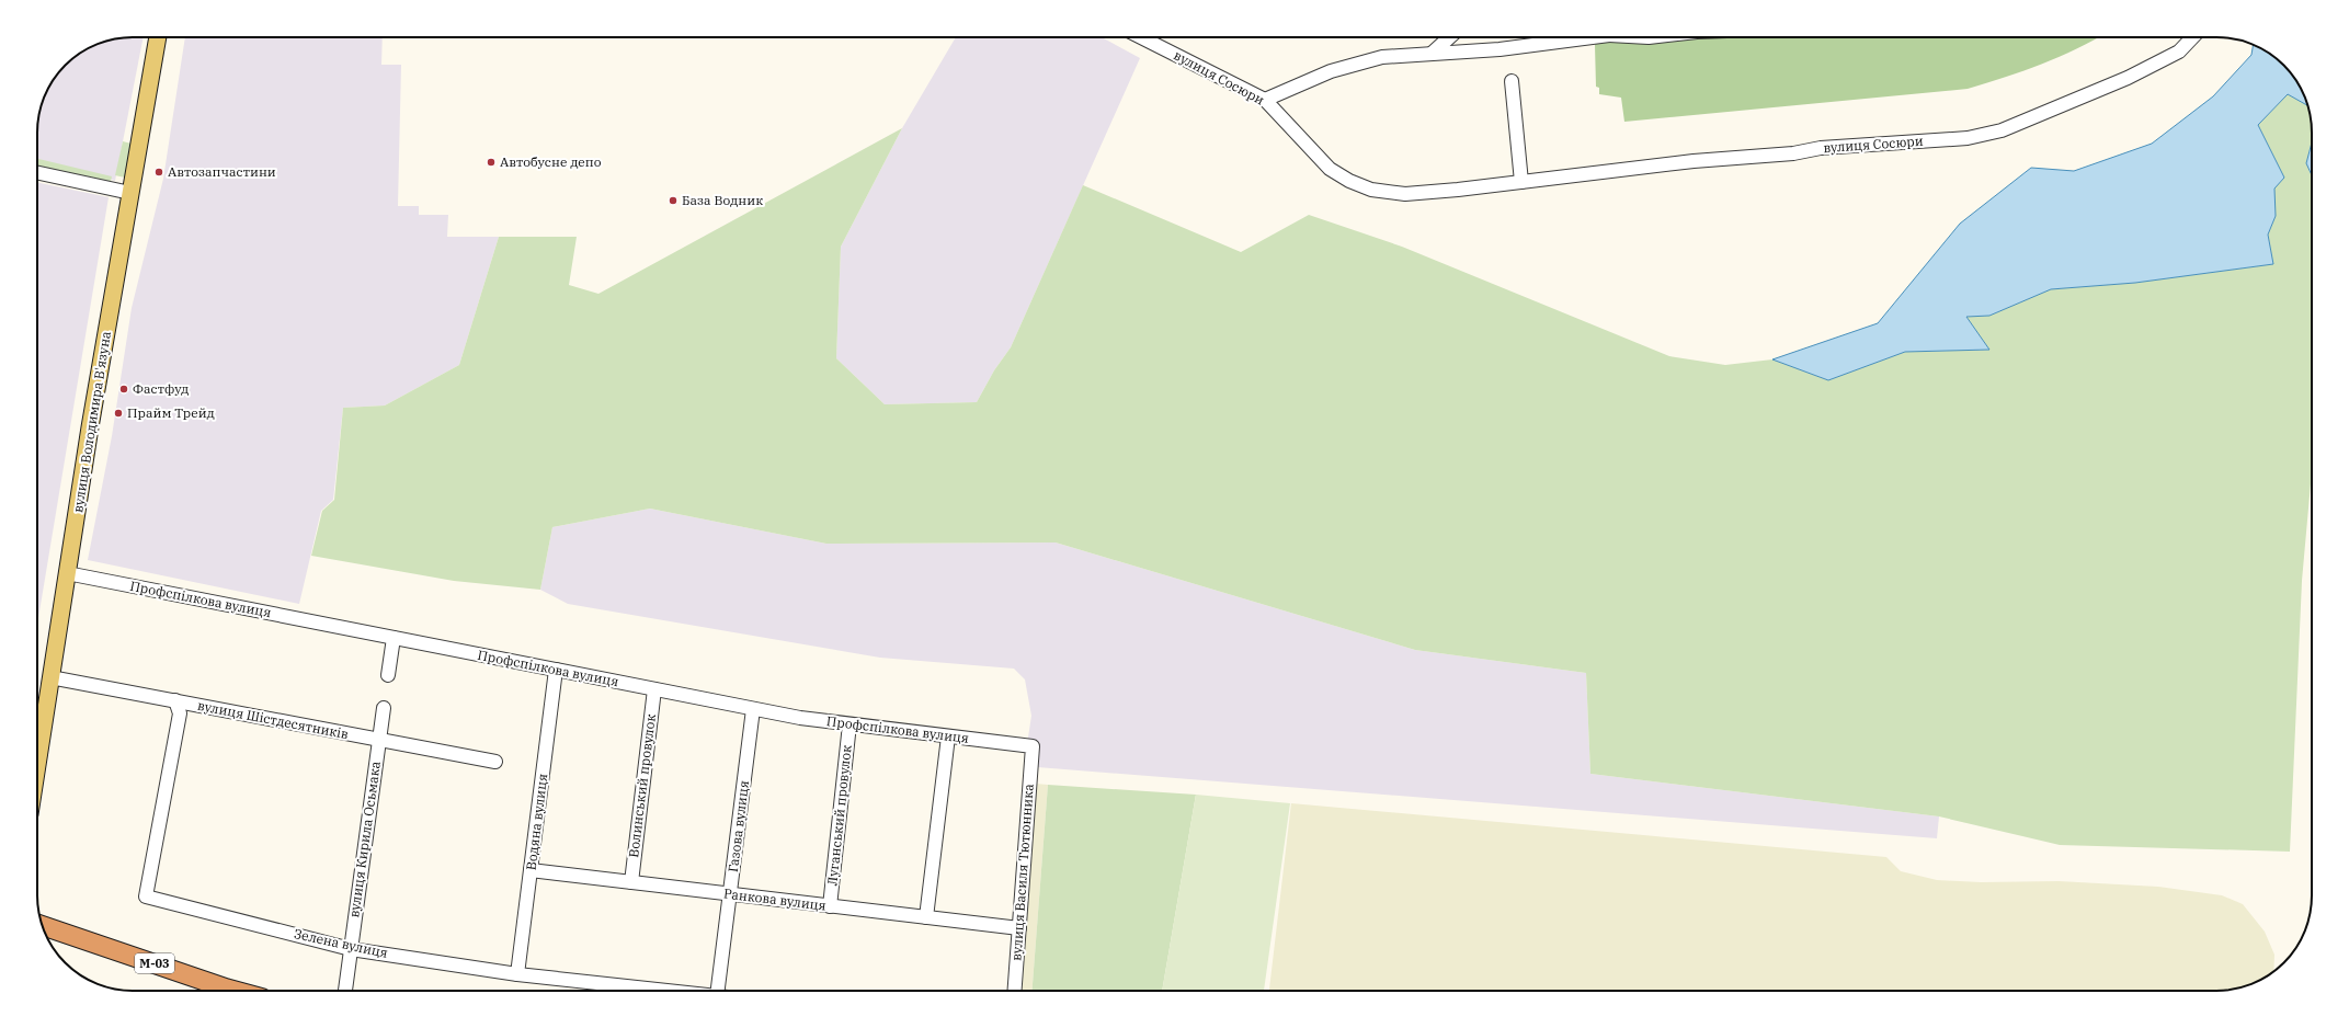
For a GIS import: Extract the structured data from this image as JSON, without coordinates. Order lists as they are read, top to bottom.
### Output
{
  "streets": {
    "highway": ["М-03"],
    "main road": ["вулиця Володимира В'язуна"],
    "street": [
      "вулиця Сосюри",
      "Профспілкова вулиця",
      "вулиця Шістдесятників",
      "Волинський провулок",
      "Луганський провулок",
      "Водяна вулиця",
      "Газова вулиця",
      "вулиця Кирила Осьмака",
      "вулиця Василя Тютюнника",
      "Ранкова вулиця",
      "Зелена вулиця"
    ]
  },
  "crossings": [
    ["вулиця Володимира В'язуна", "Профспілкова вулиця"],
    ["вулиця Володимира В'язуна", "вулиця Шістдесятників"],
    ["Профспілкова вулиця", "Волинський провулок"],
    ["Профспілкова вулиця", "Луганський провулок"],
    ["Профспілкова вулиця", "Водяна вулиця"],
    ["Профспілкова вулиця", "Газова вулиця"],
    ["Профспілкова вулиця", "вулиця Василя Тютюнника"],
    ["вулиця Шістдесятників", "вулиця Кирила Осьмака"],
    ["вулиця Шістдесятників", "Зелена вулиця"],
    ["Волинський провулок", "Ранкова вулиця"],
    ["Луганський провулок", "Ранкова вулиця"],
    ["Водяна вулиця", "Ранкова вулиця"],
    ["Водяна вулиця", "Зелена вулиця"],
    ["Газова вулиця", "Ранкова вулиця"],
    ["вулиця Кирила Осьмака", "Зелена вулиця"],
    ["вулиця Василя Тютюнника", "Ранкова вулиця"]
  ],
  "places": [
    "Автобусне депо",
    "Автозапчастини",
    "База Водник",
    "Фастфуд",
    "Прайм Трейд"
  ]
}
